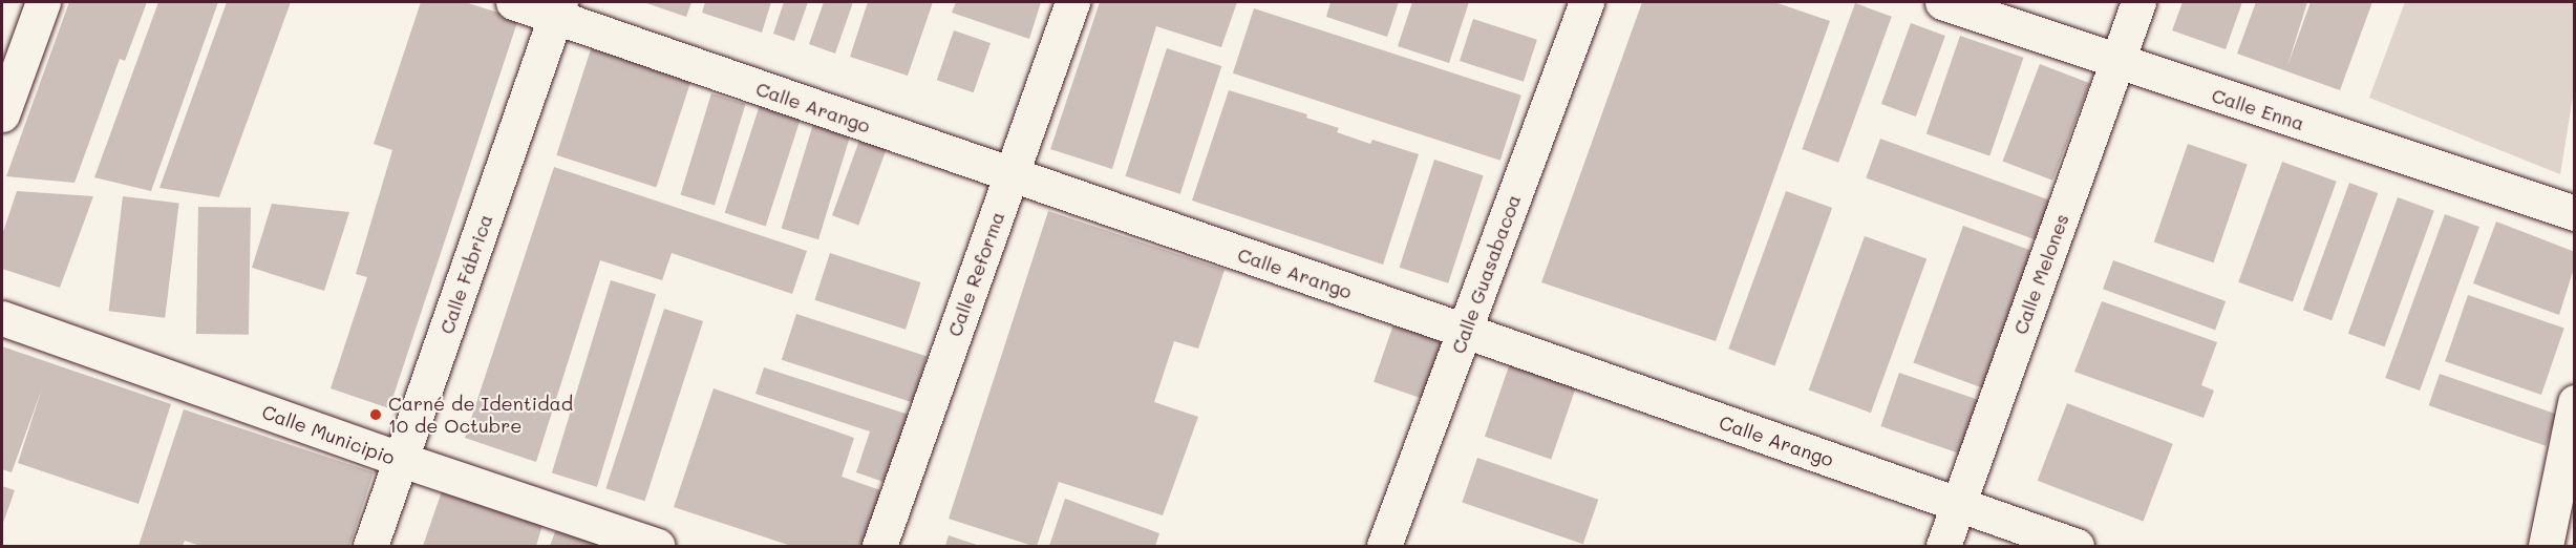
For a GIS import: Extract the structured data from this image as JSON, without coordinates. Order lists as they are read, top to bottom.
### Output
{
  "streets": {
    "street": [
      "Calle Arango",
      "Calle Enna",
      "Calle Fábrica",
      "Calle Reforma",
      "Calle Guasabacoa",
      "Calle Melones",
      "Calle Municipio"
    ]
  },
  "crossings": [
    ["Calle Arango", "Calle Fábrica"],
    ["Calle Arango", "Calle Reforma"],
    ["Calle Arango", "Calle Guasabacoa"],
    ["Calle Arango", "Calle Melones"],
    ["Calle Enna", "Calle Melones"],
    ["Calle Fábrica", "Calle Municipio"]
  ],
  "places": ["Carné de Identidad 10 de Octubre"]
}
